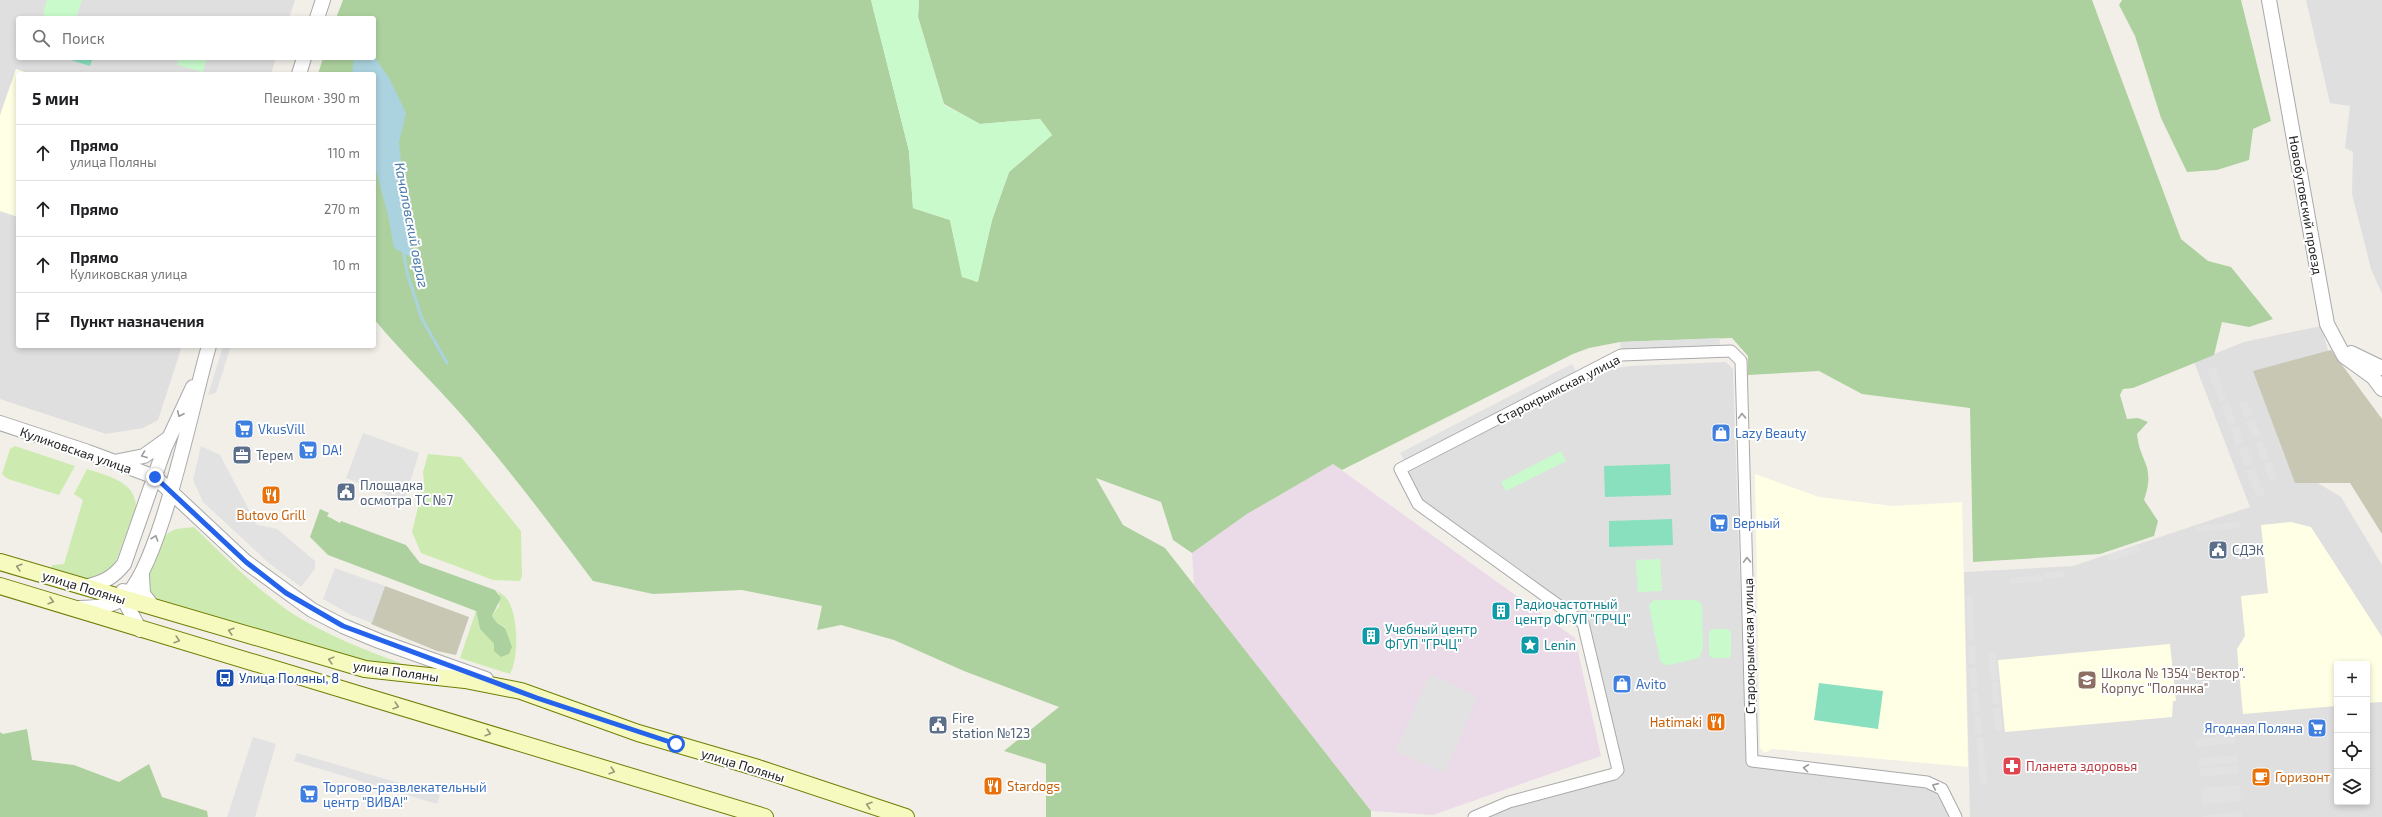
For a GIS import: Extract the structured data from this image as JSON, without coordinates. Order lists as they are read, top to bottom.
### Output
{
  "streets": {
    "main road": ["улица Поляны"],
    "street": ["Новобутовский проезд", "Старокрымская улица", "Куликовская улица"]
  },
  "crossings": [
    ["Куликовская улица", "улица Поляны"]
  ],
  "water": ["Качаловский овраг"],
  "places": {
    "supermarket": [
      "VkusVill",
      "DA!",
      "Верный",
      "Ягодная Поляна",
      "Торгово-развлекательный центр \"ВИВА!\""
    ],
    "shop": ["Lazy Beauty", "Avito"],
    "office": ["Терем"],
    "public building": ["Площадка осмотра ТС №7", "СДЭК", "Fire station №123"],
    "restaurant": ["Butovo Grill", "Hatimaki", "Stardogs"],
    "building": ["Радиочастотный центр ФГУП \"ГРЧЦ\"", "Учебный центр ФГУП \"ГРЧЦ\""],
    "place": ["Lenin"],
    "bus stop": ["Улица Поляны, 8"],
    "school or university": ["Школа № 1354 \"Вектор\". Корпус \"Полянка\""],
    "pharmacy": ["Планета здоровья"],
    "cafe": ["Горизонт"]
  },
  "page": {
    "search": "Поиск",
    "heading": ["5 мин", "Пешком · 390 m"],
    "list": [
      ["Прямо", "улица Поляны", "110 m"],
      ["Прямо", "270 m"],
      ["Прямо", "Куликовская улица", "10 m"],
      "Пункт назначения"
    ],
    "map_buttons": ["+", "−"]
  }
}
